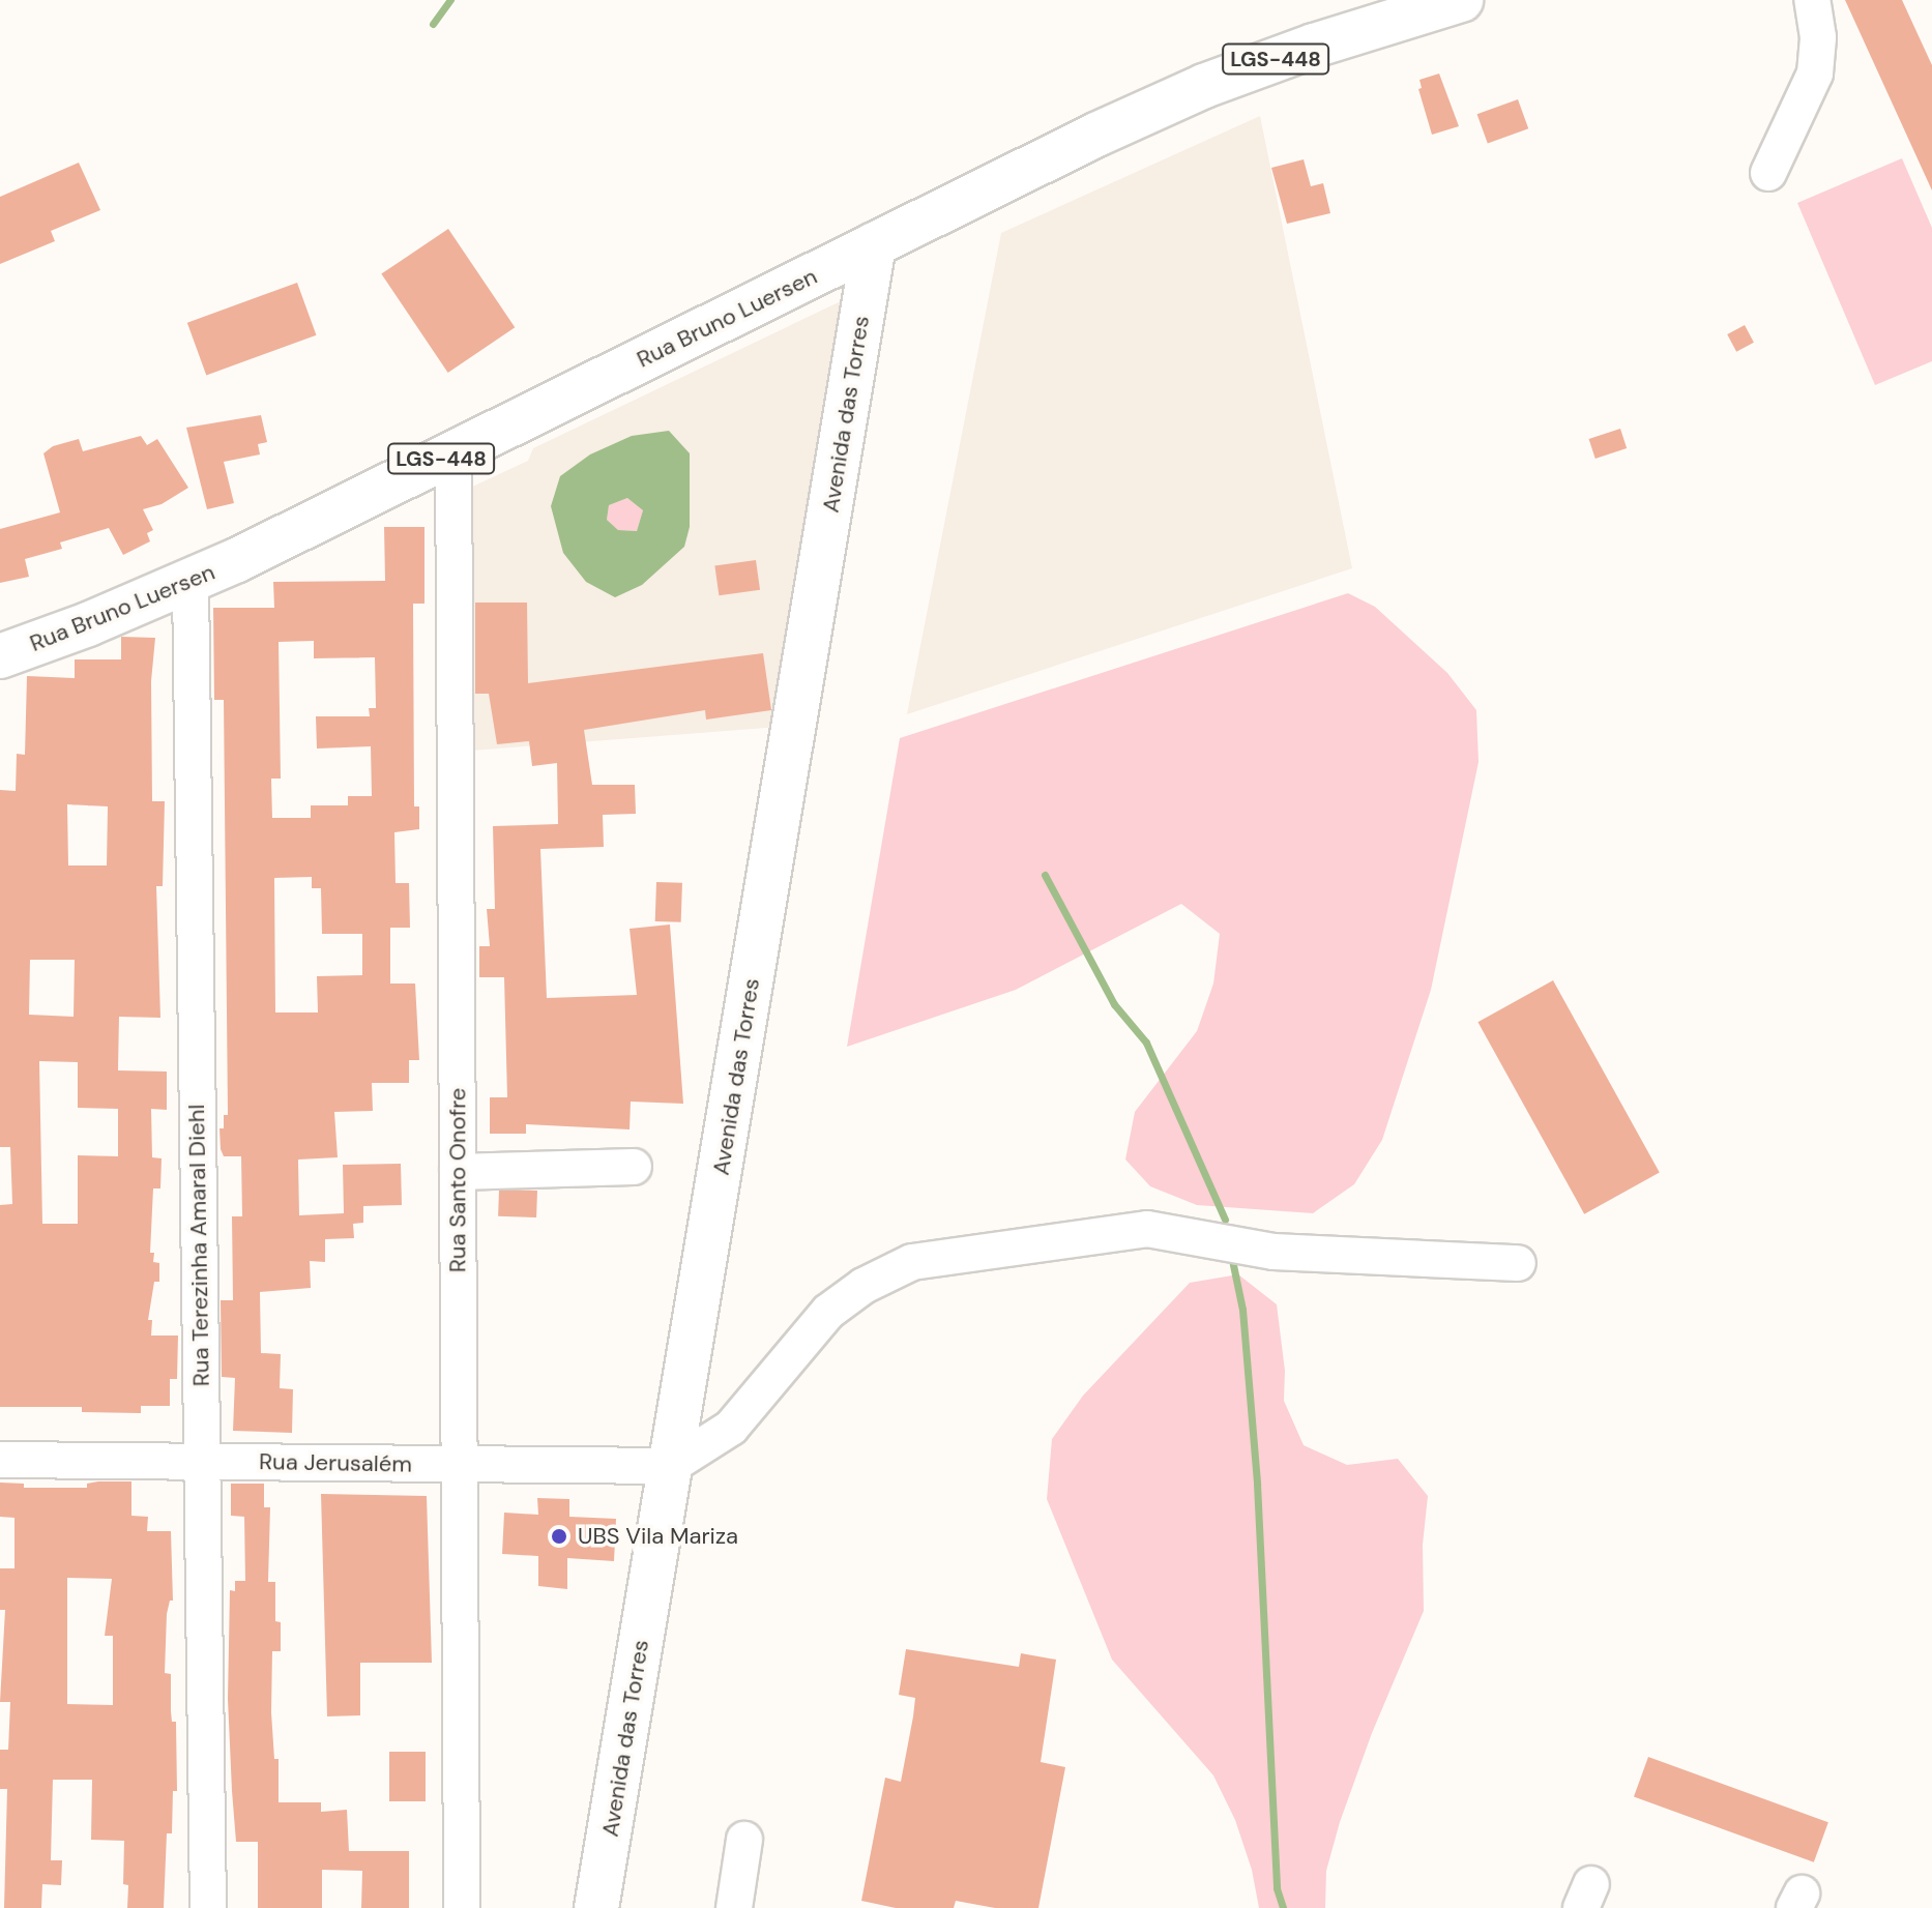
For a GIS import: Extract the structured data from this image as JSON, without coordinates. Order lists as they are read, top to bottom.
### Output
{
  "streets": {
    "main road": ["LGS-448", "Rua Bruno Luersen", "Avenida das Torres"],
    "street": ["Rua Santo Onofre", "Rua Terezinha Amaral Diehl", "Rua Jerusalém"]
  },
  "crossings": [
    ["Rua Bruno Luersen", "Avenida das Torres"],
    ["Rua Bruno Luersen", "Rua Santo Onofre"],
    ["Rua Bruno Luersen", "Rua Terezinha Amaral Diehl"],
    ["Avenida das Torres", "Rua Jerusalém"],
    ["Rua Santo Onofre", "Rua Jerusalém"],
    ["Rua Terezinha Amaral Diehl", "Rua Jerusalém"]
  ],
  "places": ["UBS Vila Mariza"]
}
